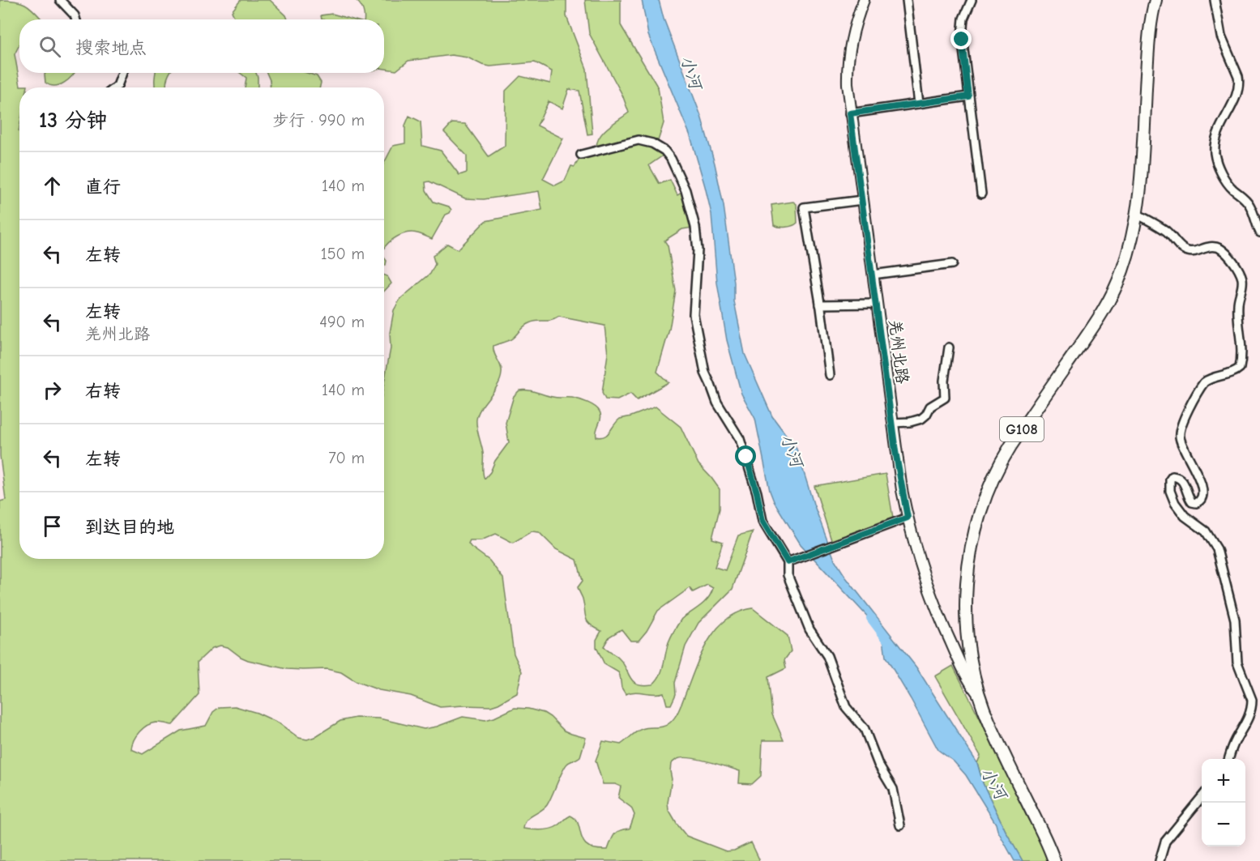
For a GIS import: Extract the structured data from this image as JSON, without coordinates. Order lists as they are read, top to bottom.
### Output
{
  "streets": {
    "highway": ["G108"],
    "main road": ["羌州北路"]
  },
  "crossings": [
    ["羌州北路", "G108"]
  ],
  "water": ["小河"],
  "page": {
    "search": "搜索地点",
    "heading": ["13 分钟", "步行 · 990 m"],
    "list": [
      ["直行", "140 m"],
      ["左转", "150 m"],
      ["左转", "羌州北路", "490 m"],
      ["右转", "140 m"],
      ["左转", "70 m"],
      "到达目的地"
    ],
    "map_buttons": ["+", "−"]
  }
}
